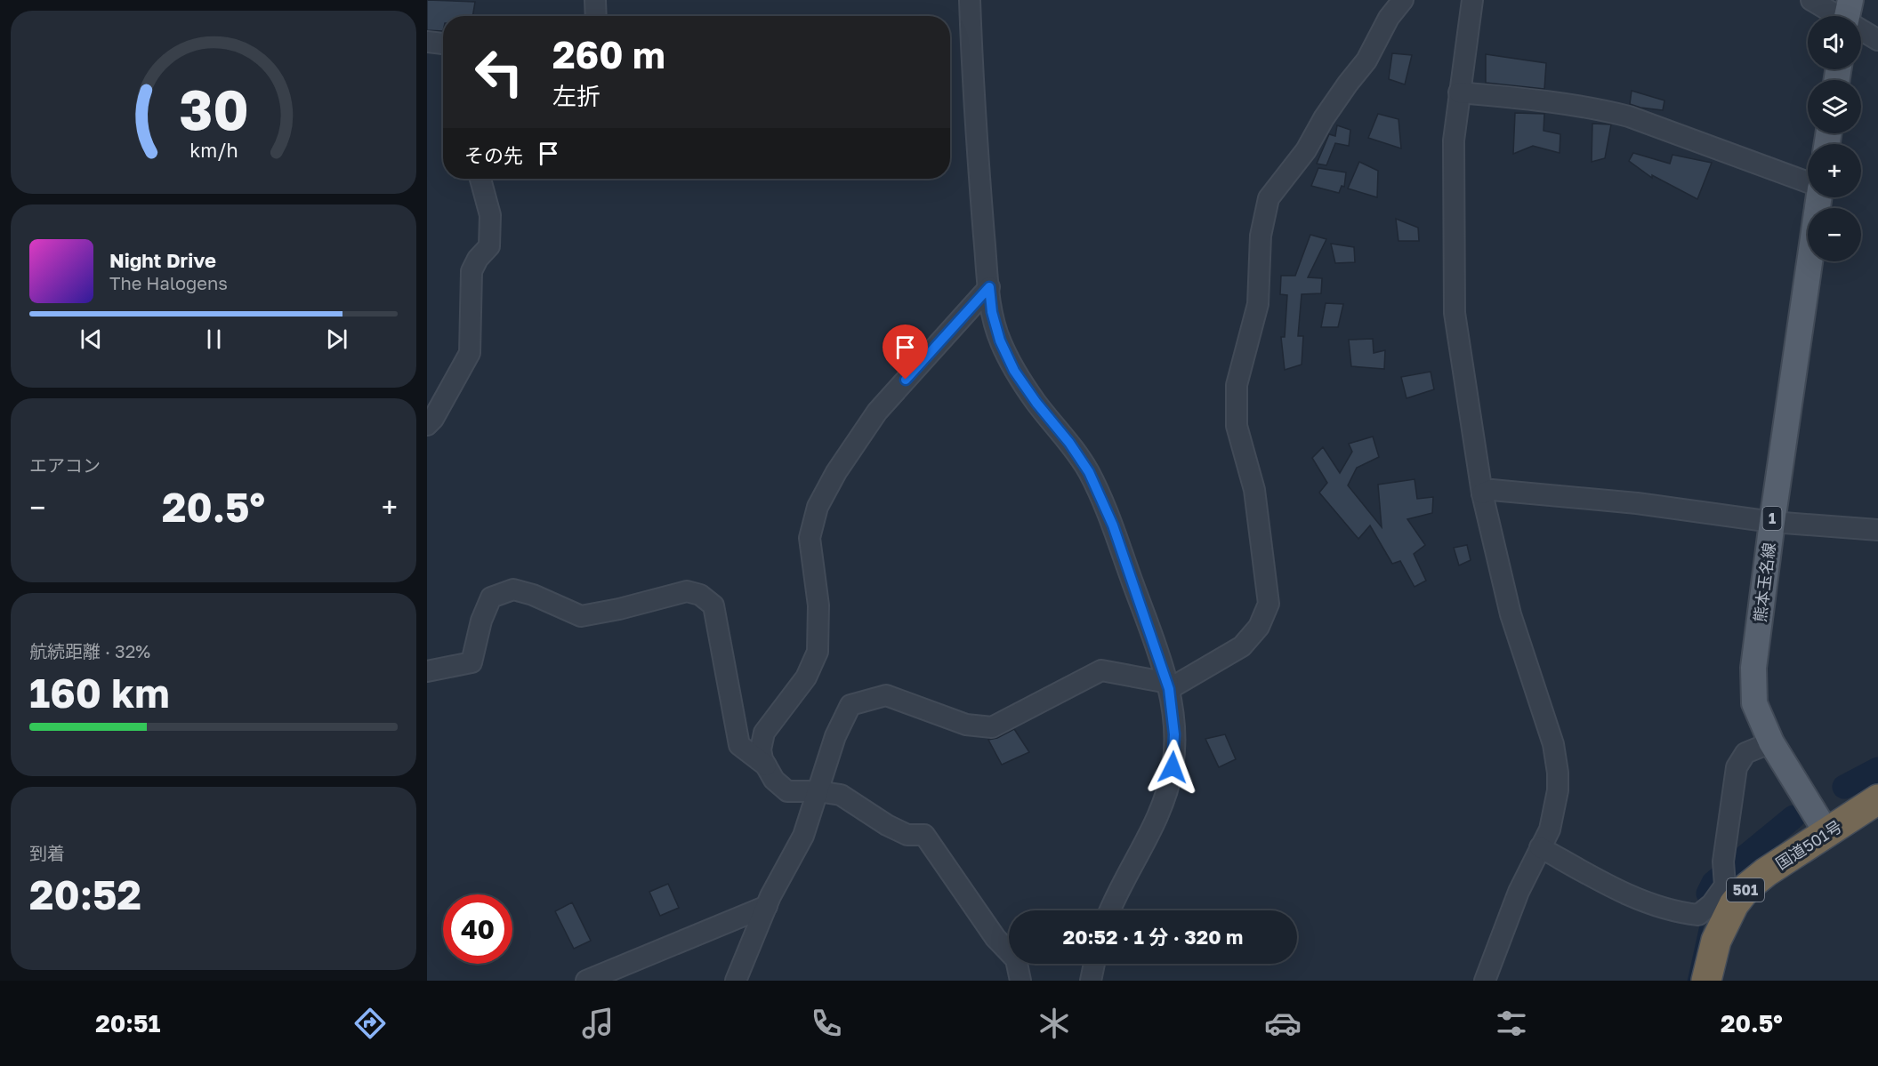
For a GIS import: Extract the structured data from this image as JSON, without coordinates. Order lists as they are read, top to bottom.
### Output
{
  "streets": {
    "highway": ["国道501号", "501"],
    "main road": ["1", "熊本玉名線"]
  },
  "crossings": [
    ["熊本玉名線", "国道501号"]
  ],
  "page": {
    "map_buttons": ["+", "−"],
    "turn": ["260 m", "左折"],
    "then": "その先",
    "song": ["Night Drive", "The Halogens"],
    "tile": [
      "エアコン",
      ["航続距離 · 32%", "160 km"],
      ["到着", "20:52"]
    ],
    "heat": ["−", "20.5°", "+"],
    "limit": "40",
    "trip": "20:52 · 1 分 · 320 m",
    "tabs": ["20:51", "20.5°"],
    "gauge": ["30", "km/h"]
  }
}
